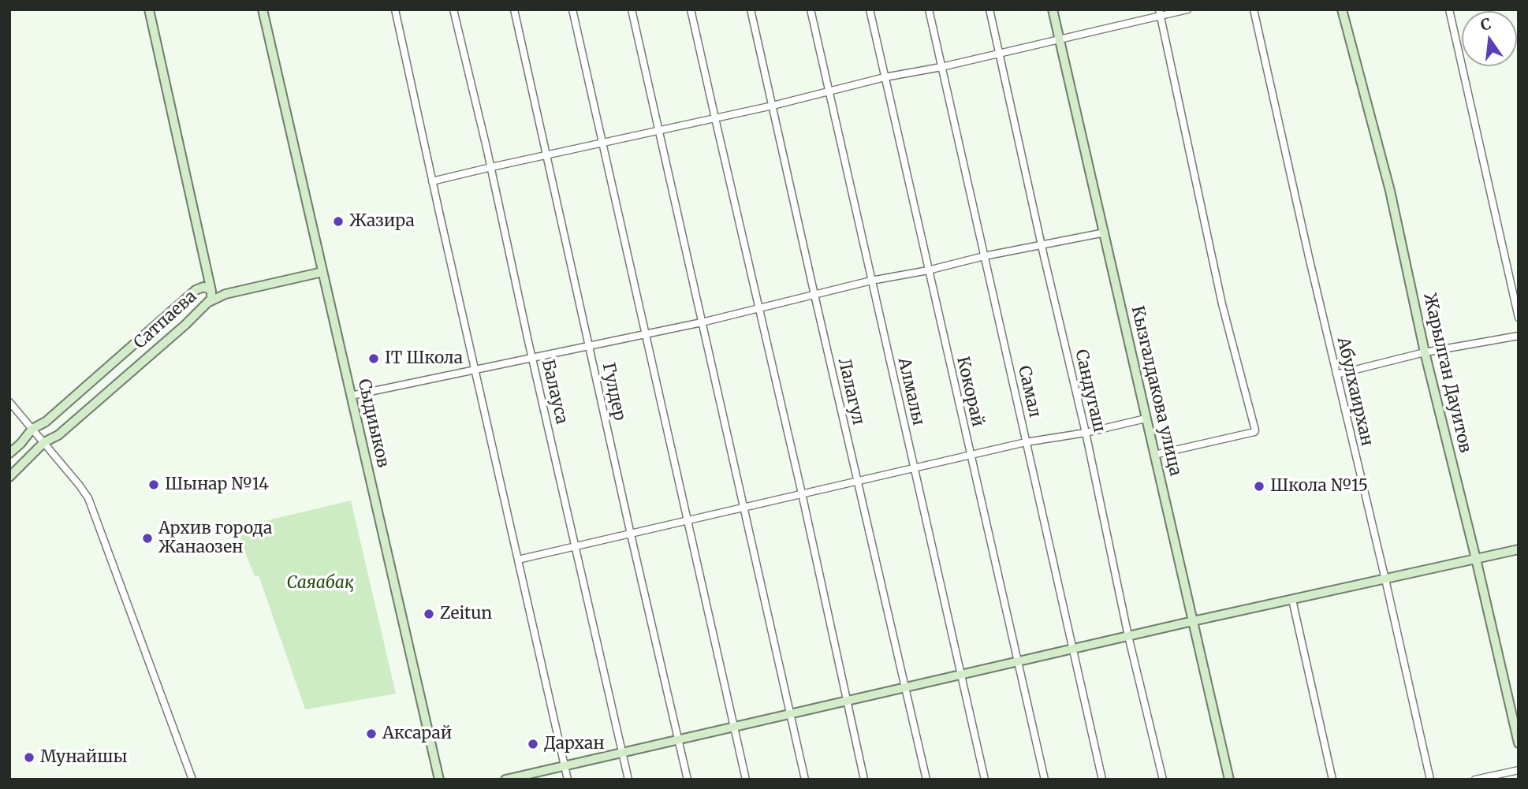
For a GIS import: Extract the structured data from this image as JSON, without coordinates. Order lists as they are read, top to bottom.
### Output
{
  "streets": {
    "street": [
      "Сатпаева",
      "Жарылган Дауитов",
      "Сандугаш",
      "Кызгалдакова улица",
      "Балауса",
      "Гулдер",
      "Лалагул",
      "Алмалы",
      "Кокорай",
      "Самал",
      "Абулхаирхан",
      "Сыдиыков"
    ]
  },
  "parks": ["Саяабақ"],
  "places": [
    "Жазира",
    "IT Школа",
    "Шынар №14",
    "Школа №15",
    "Архив города Жанаозен",
    "Zeitun",
    "Аксарай",
    "Дархан",
    "Мунайшы"
  ],
  "north": "top"
}
